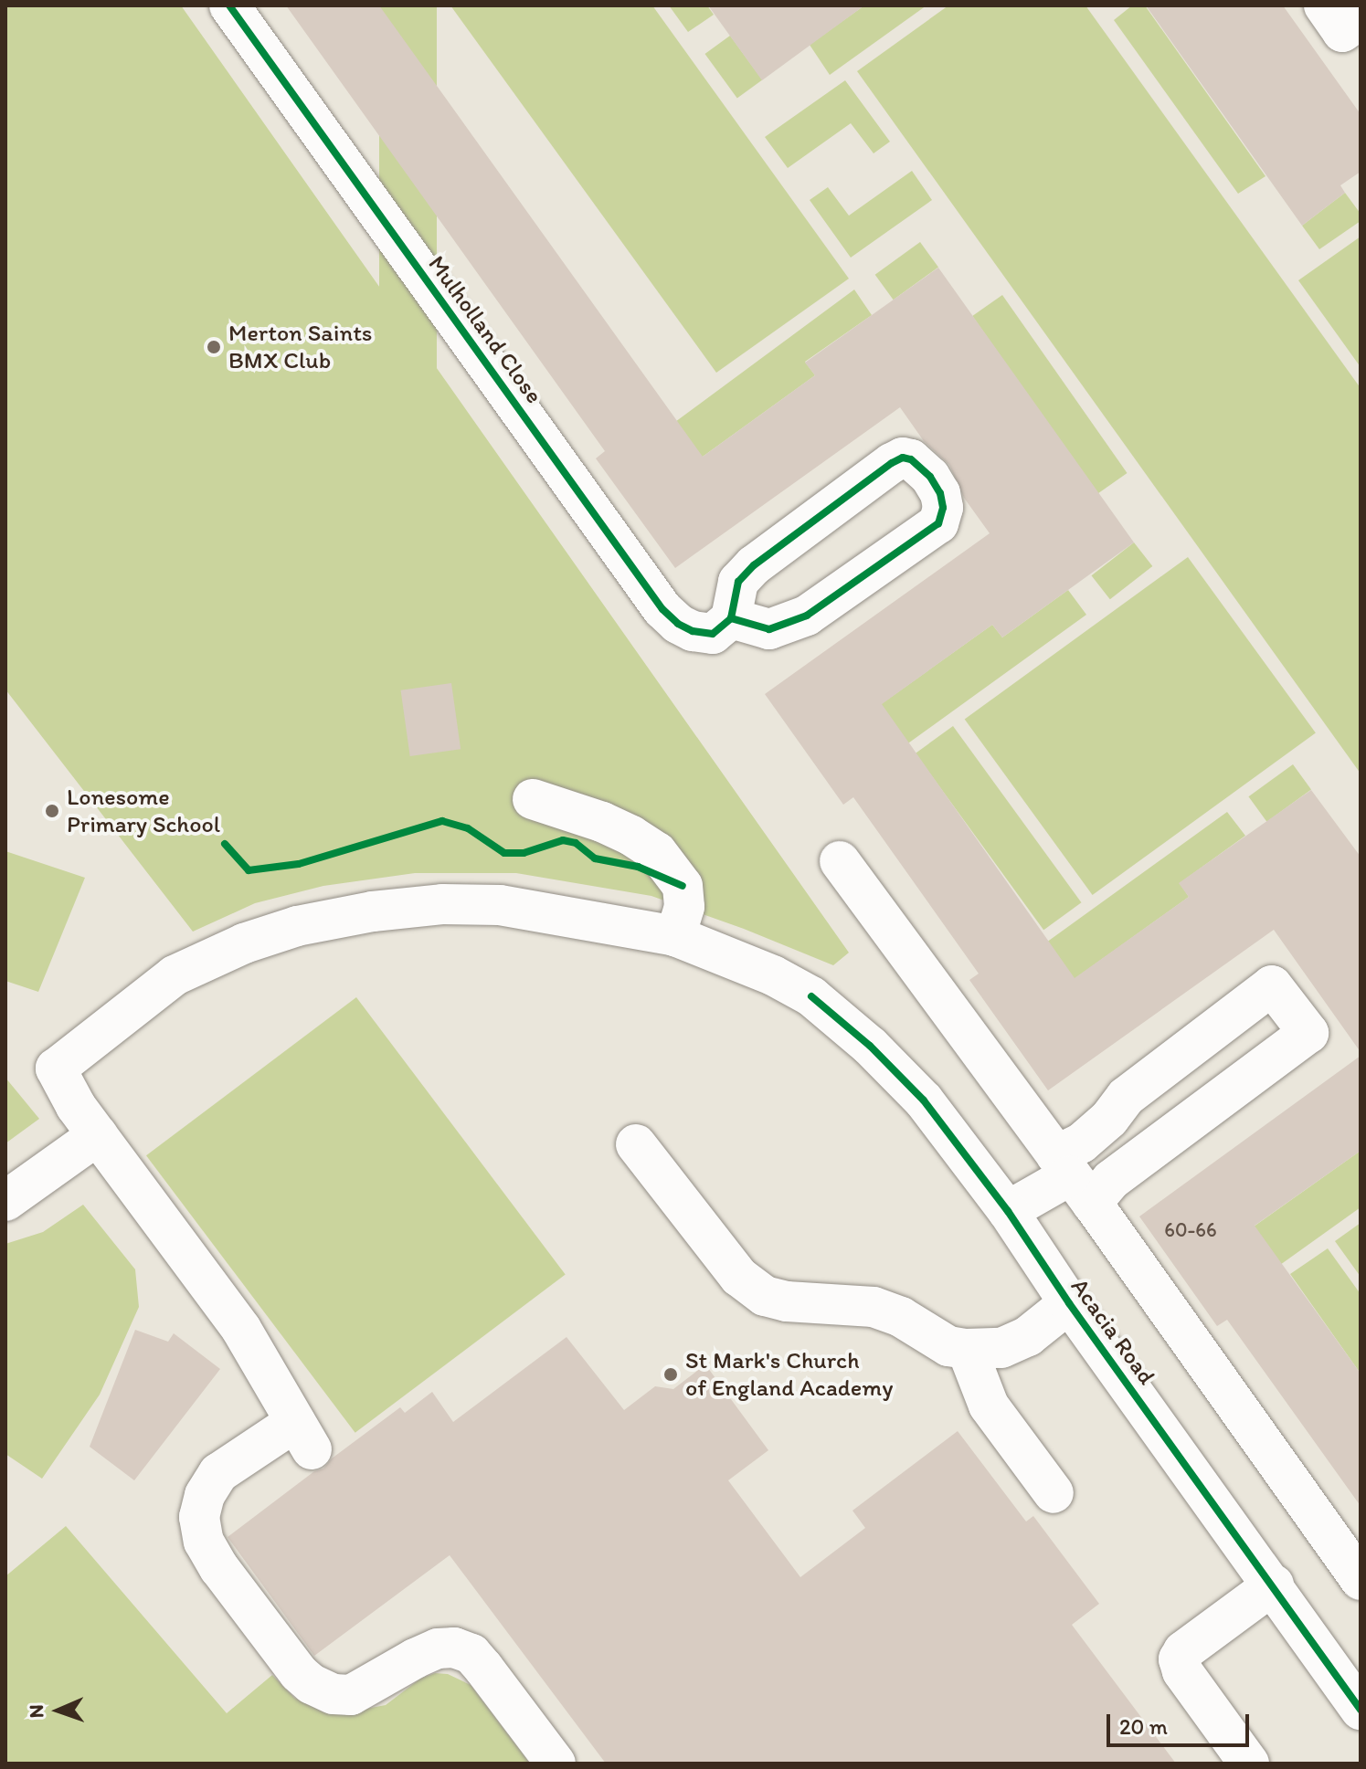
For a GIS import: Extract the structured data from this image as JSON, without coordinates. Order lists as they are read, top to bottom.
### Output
{
  "streets": {
    "street": ["Mulholland Close", "Acacia Road"]
  },
  "places": ["Merton Saints BMX Club", "Lonesome Primary School", "St Mark's Church of England Academy"],
  "house_numbers": ["60-66"],
  "scale_bar": "20 m",
  "north": "left"
}
